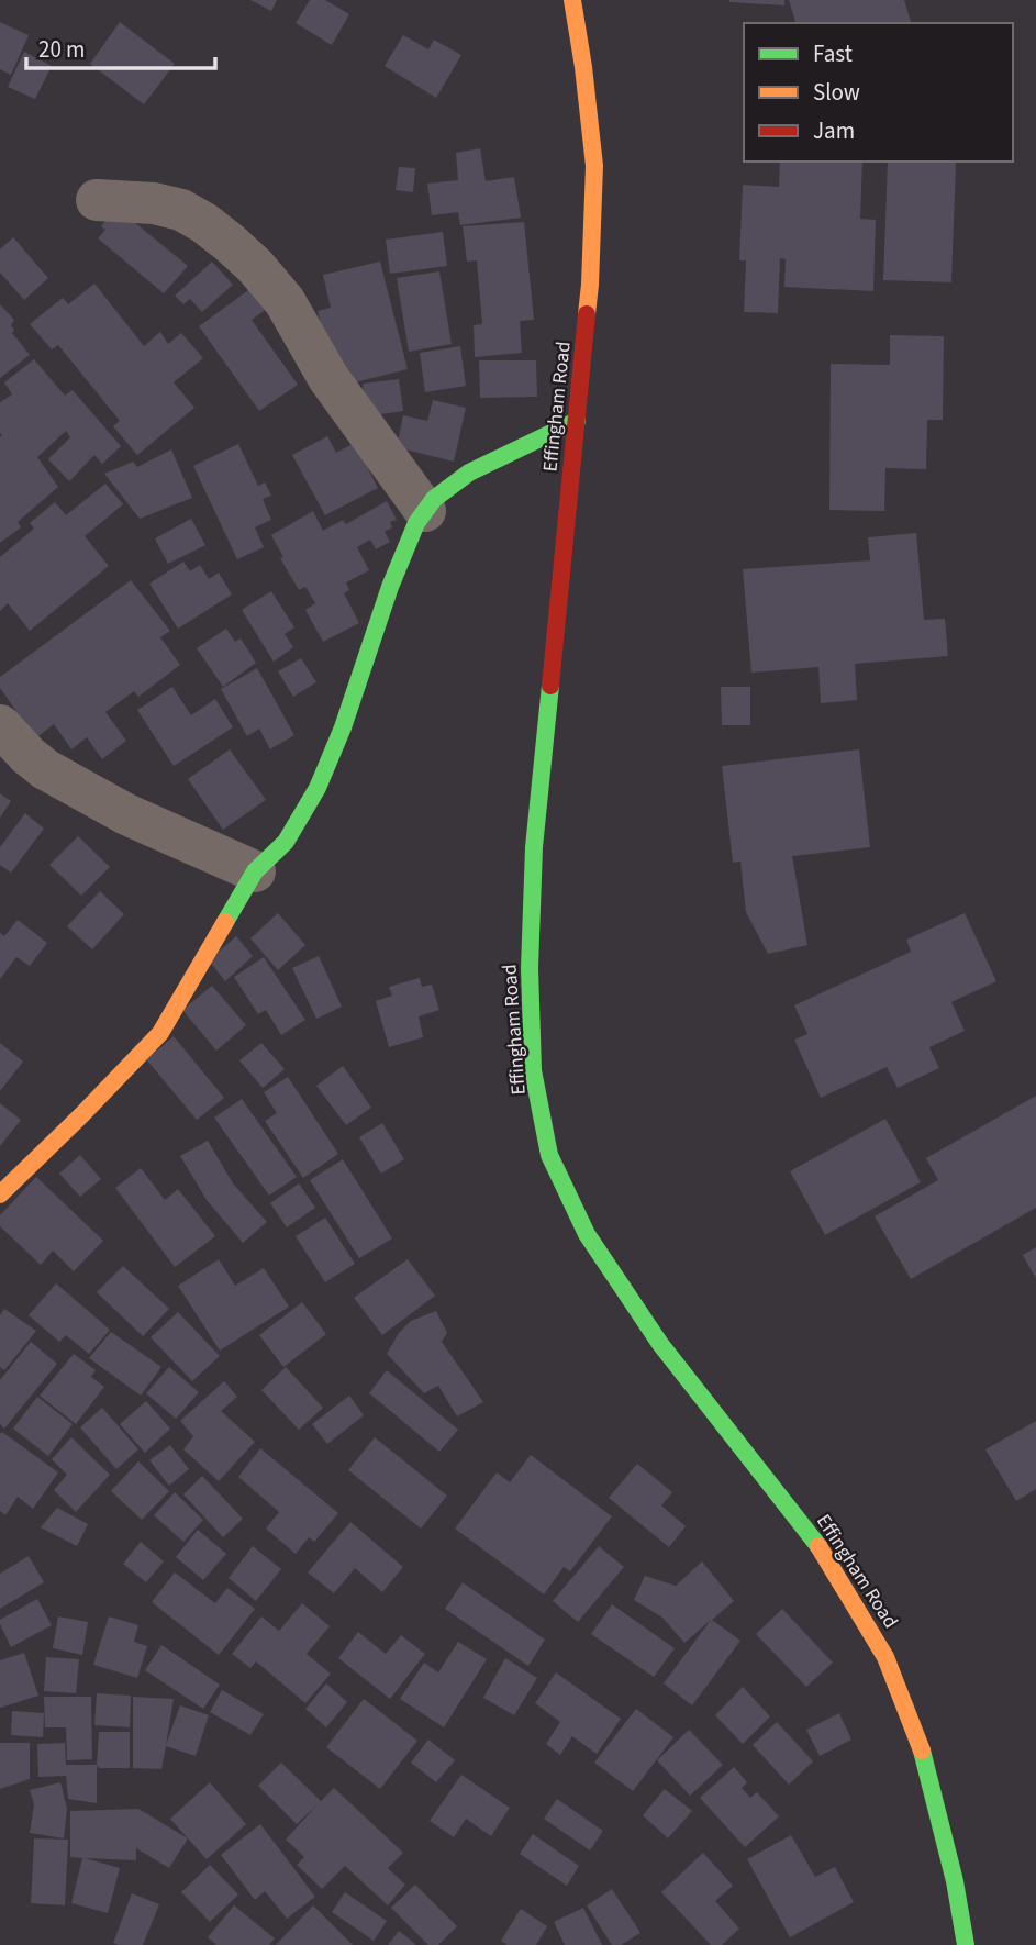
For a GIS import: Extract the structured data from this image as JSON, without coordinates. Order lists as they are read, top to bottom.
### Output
{
  "streets": {
    "street": ["Effingham Road"]
  },
  "legend": ["Fast", "Slow", "Jam"],
  "scale_bar": "20 m"
}
